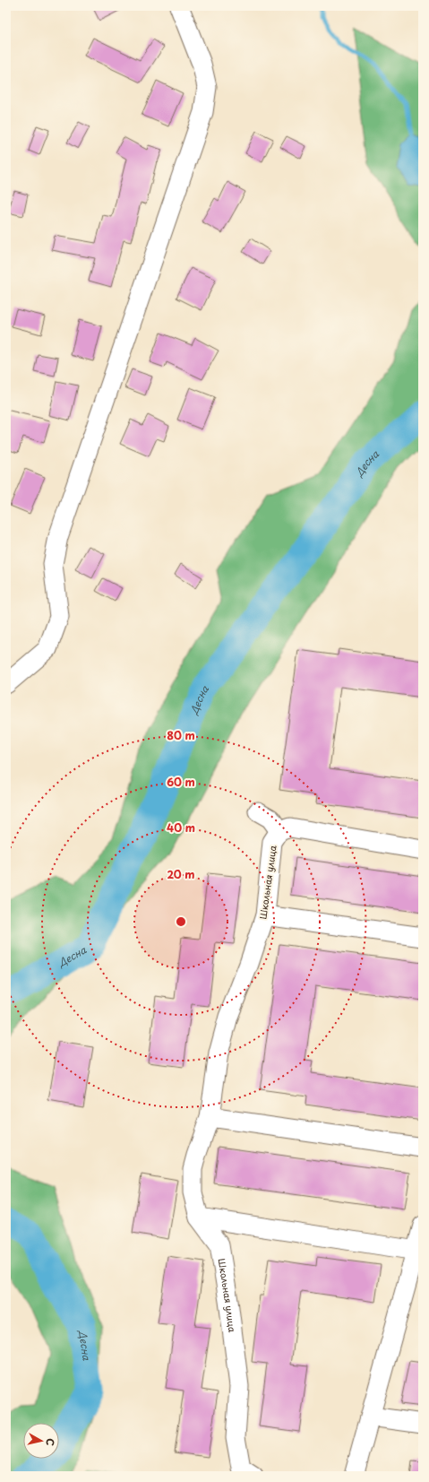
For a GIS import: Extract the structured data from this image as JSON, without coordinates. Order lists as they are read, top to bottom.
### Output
{
  "streets": {
    "street": ["Школьная улица"]
  },
  "water": ["Десна"],
  "north": "right",
  "rings": [
    "80 m",
    "60 m",
    "40 m",
    "20 m"
  ]
}
